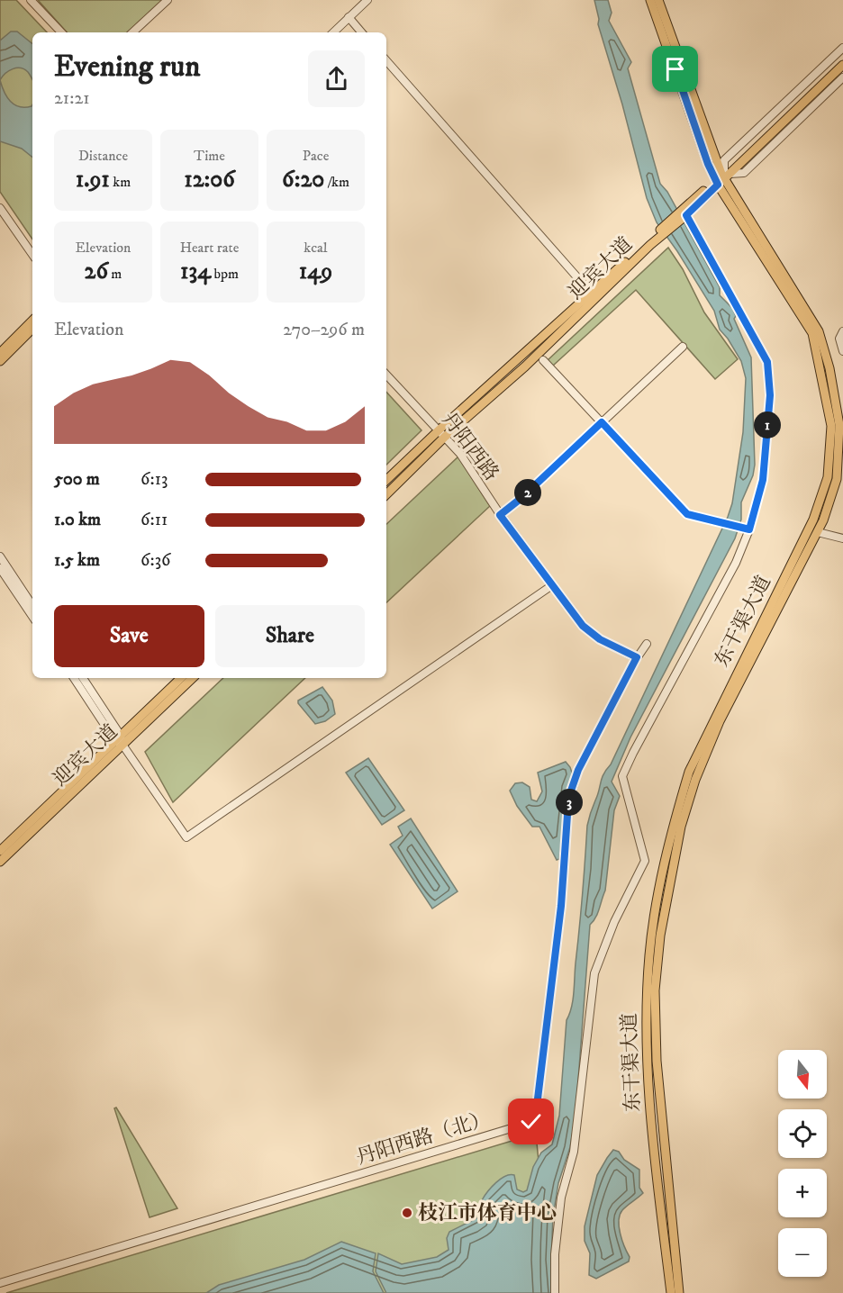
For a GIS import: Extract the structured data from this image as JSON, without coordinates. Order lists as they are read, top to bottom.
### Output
{
  "streets": {
    "main road": ["迎宾大道", "东干渠大道"],
    "street": ["丹阳西路", "丹阳西路（北）"]
  },
  "crossings": [
    ["迎宾大道", "丹阳西路"],
    ["迎宾大道", "东干渠大道"],
    ["丹阳西路", "丹阳西路（北）"]
  ],
  "places": ["枝江市体育中心"],
  "north": "bottom",
  "page": {
    "heading": ["Evening run", "21:21"],
    "stats": [
      ["Distance", "1.91 km"],
      ["Time", "12:06"],
      ["Pace", "6:20 /km"],
      ["Elevation", "26 m"],
      ["Heart rate", "134 bpm"],
      ["kcal", "149"]
    ],
    "chart": ["Elevation", "270–296 m"],
    "pins": ["1", "2", "3"],
    "list": [
      {
        "name": "500 m",
        "note": "6:13"
      },
      {
        "name": "1.0 km",
        "note": "6:11"
      },
      {
        "name": "1.5 km",
        "note": "6:36"
      }
    ],
    "buttons": ["Save", "Share"],
    "map_buttons": ["+", "−"]
  }
}
